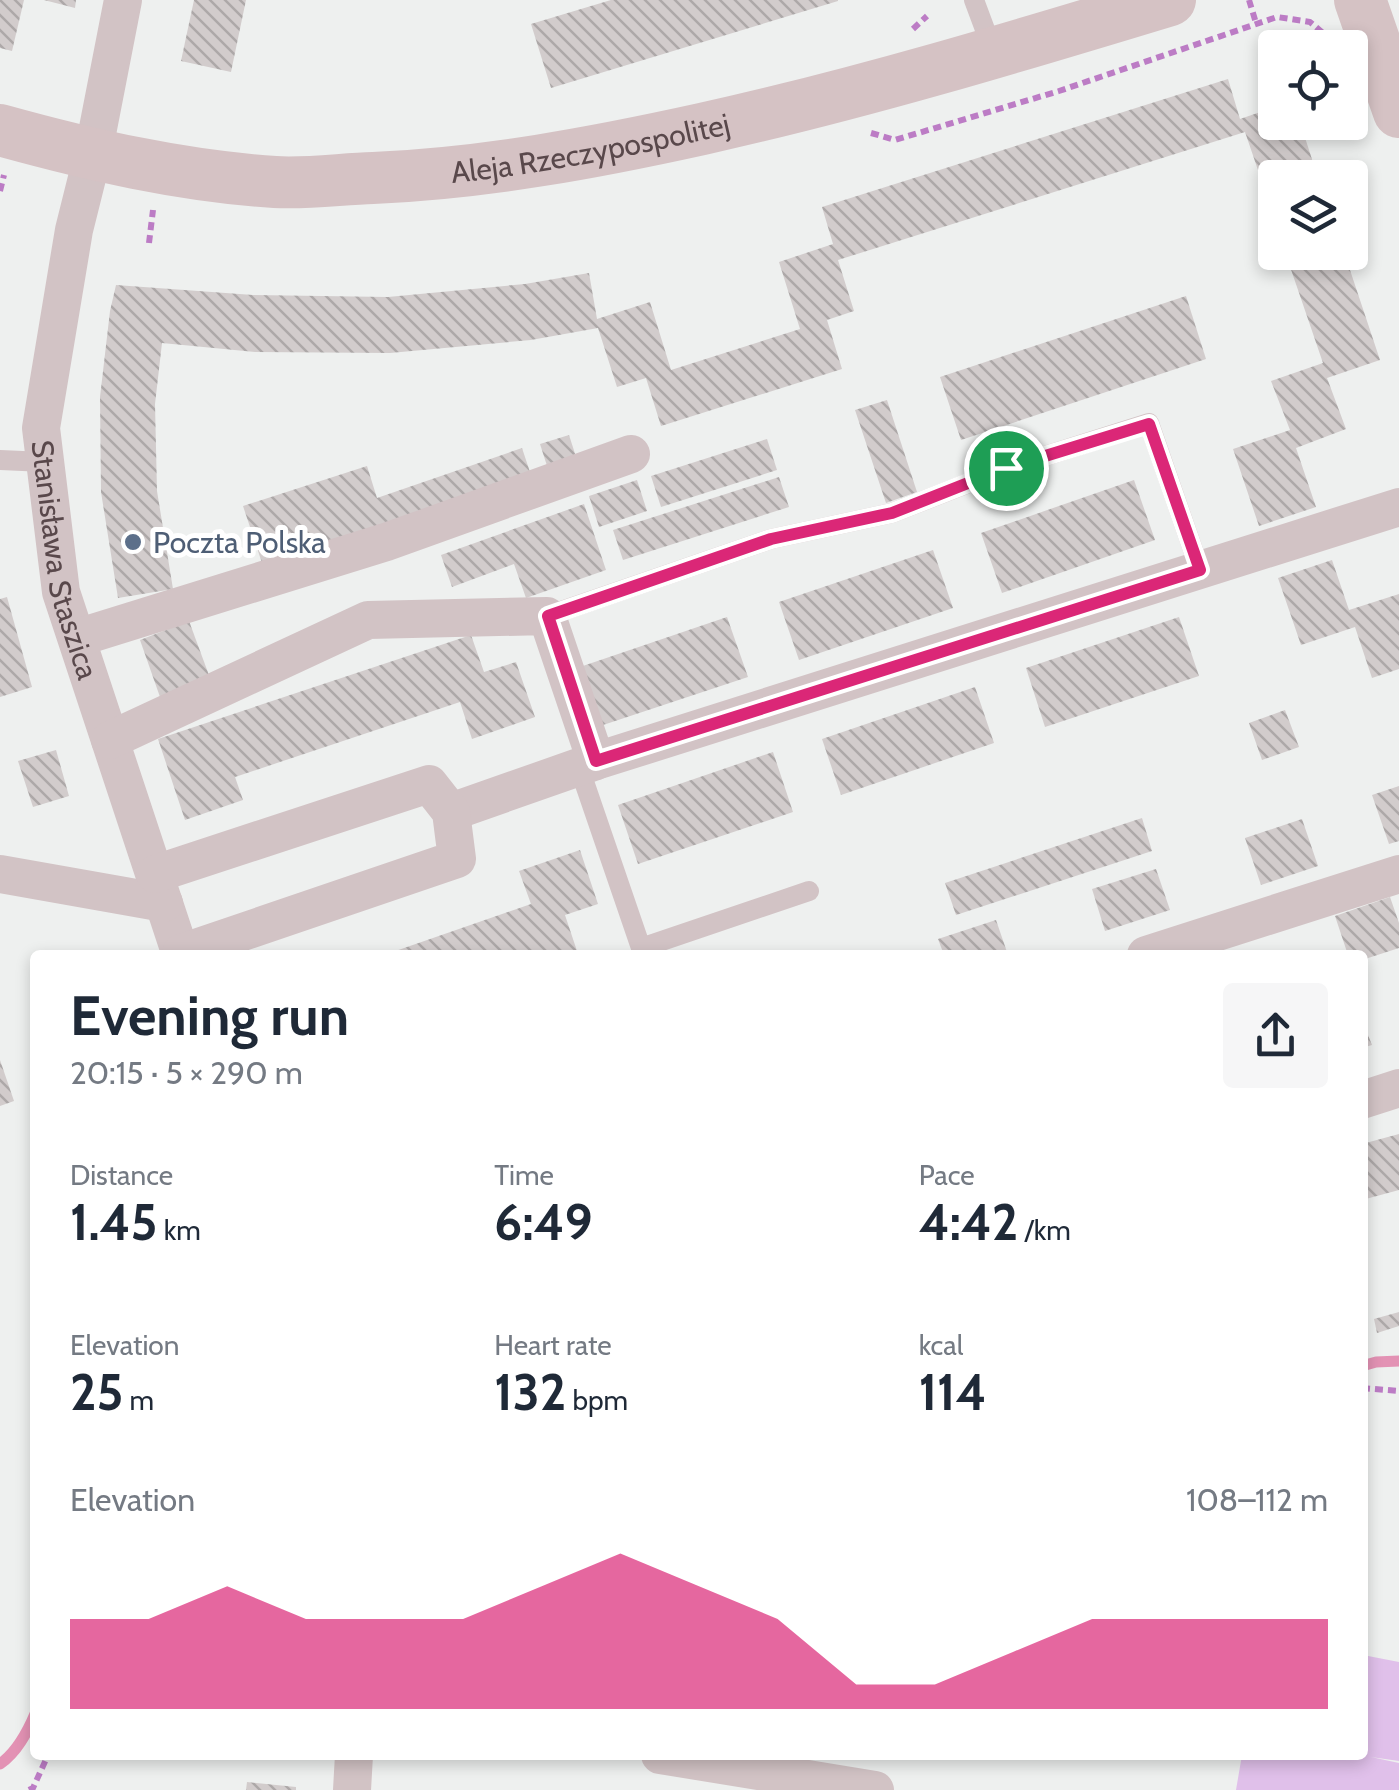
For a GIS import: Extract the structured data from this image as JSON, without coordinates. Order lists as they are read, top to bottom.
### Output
{
  "streets": {
    "street": ["Aleja Rzeczypospolitej", "Stanisława Staszica"]
  },
  "crossings": [
    ["Aleja Rzeczypospolitej", "Stanisława Staszica"]
  ],
  "places": ["Poczta Polska"],
  "page": {
    "heading": ["Evening run", "20:15 · 5 × 290 m"],
    "stats": [
      ["Distance", "1.45 km"],
      ["Time", "6:49"],
      ["Pace", "4:42 /km"],
      ["Elevation", "25 m"],
      ["Heart rate", "132 bpm"],
      ["kcal", "114"]
    ],
    "chart": ["Elevation", "108–112 m"]
  }
}
